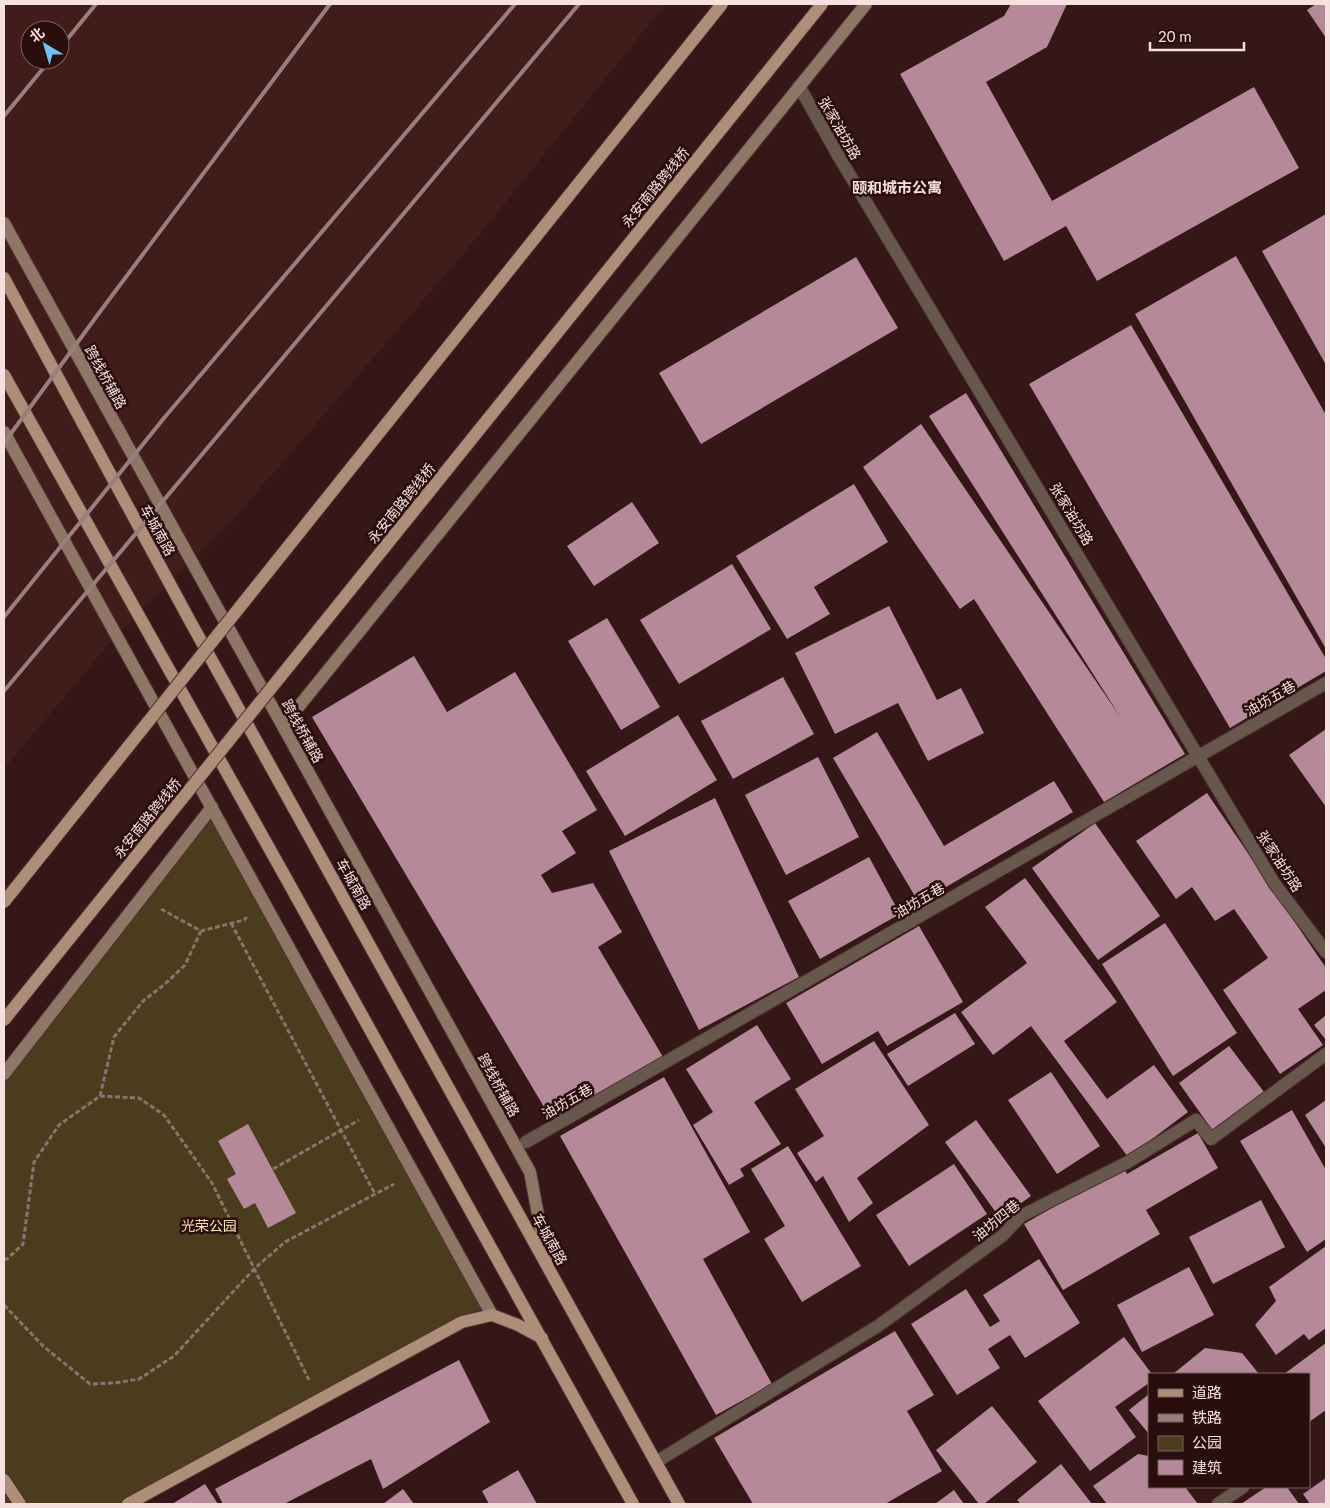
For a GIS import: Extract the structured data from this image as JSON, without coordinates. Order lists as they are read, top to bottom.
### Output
{
  "streets": {
    "main road": ["永安南路跨线桥", "车城南路"],
    "street": [
      "张家油坊路",
      "跨线桥辅路",
      "油坊五巷",
      "油坊四巷"
    ]
  },
  "crossings": [
    ["张家油坊路", "油坊五巷"],
    ["跨线桥辅路", "车城南路"],
    ["车城南路", "油坊四巷"]
  ],
  "districts": ["颐和城市公寓"],
  "parks": ["光荣公园"],
  "legend": [
    "道路",
    "铁路",
    "公园",
    "建筑"
  ],
  "scale_bar": "20 m",
  "north": "top left"
}
